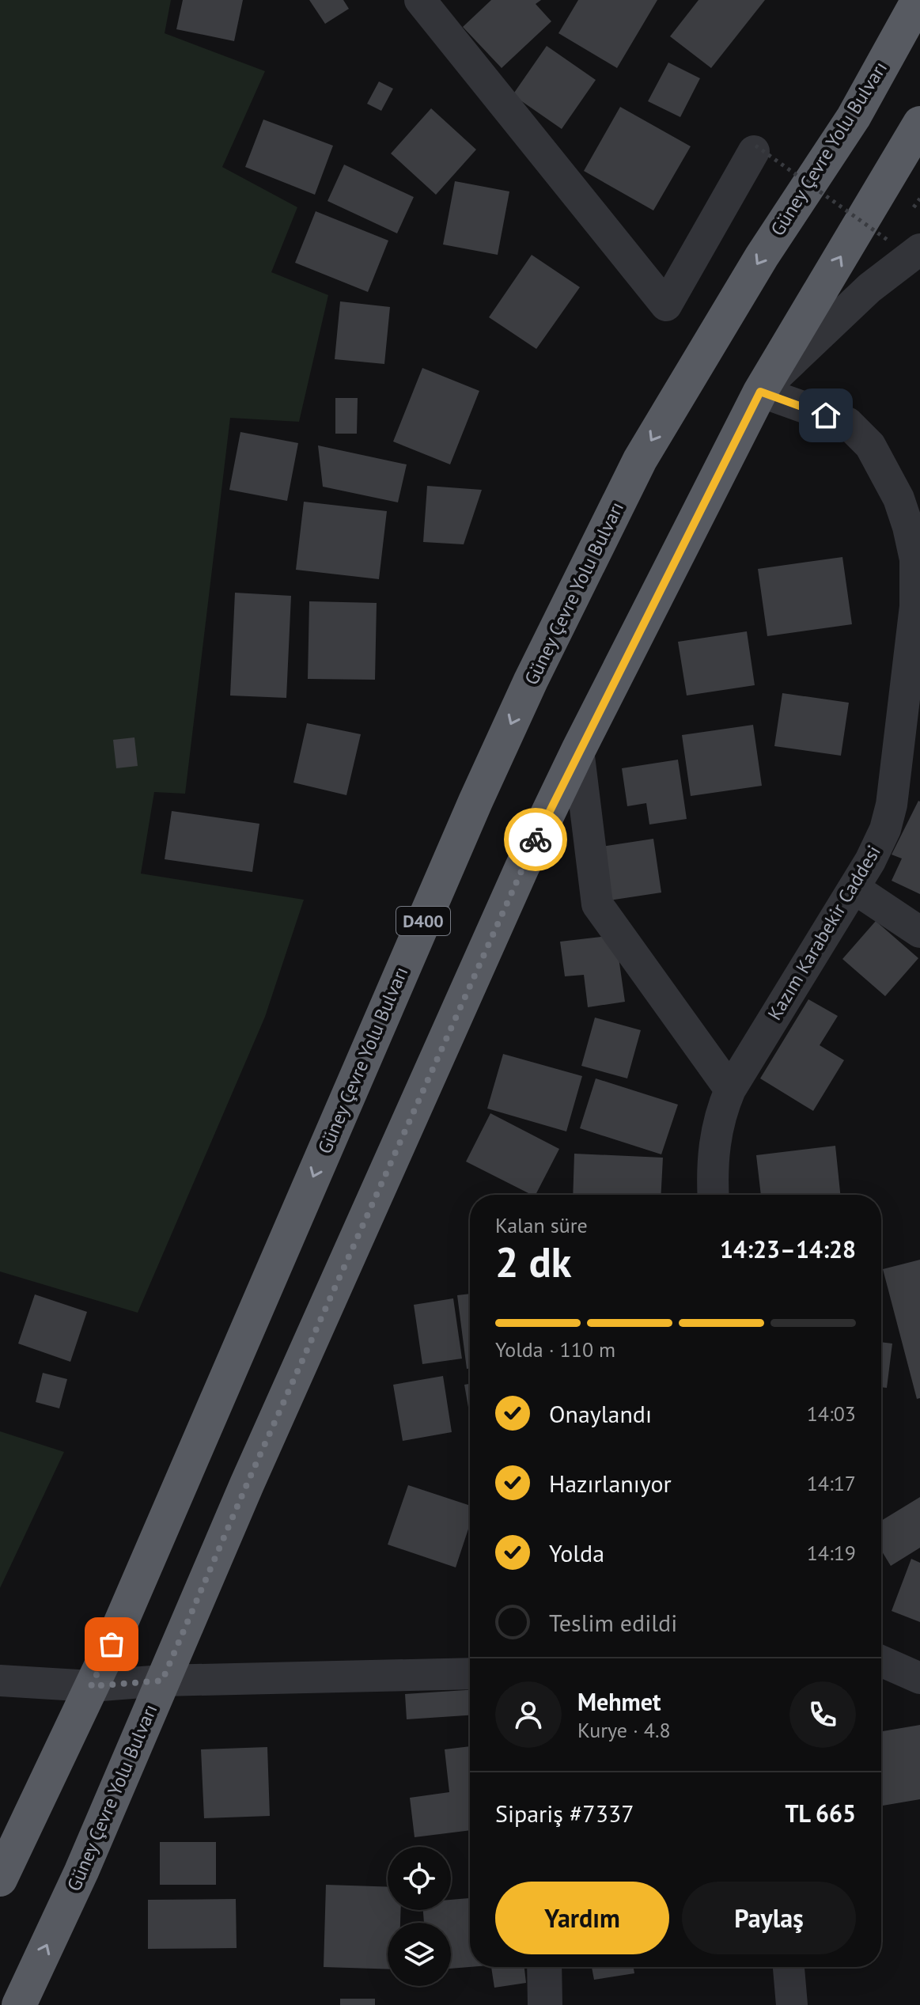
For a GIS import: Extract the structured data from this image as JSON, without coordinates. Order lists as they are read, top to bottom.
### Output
{
  "streets": {
    "highway": ["Güney Çevre Yolu Bulvarı", "D400"],
    "street": ["Kazım Karabekir Caddesi"]
  },
  "crossings": [
    ["Güney Çevre Yolu Bulvarı", "Kazım Karabekir Caddesi"]
  ],
  "page": {
    "heading": ["2 dk", "Kalan süre", "14:23–14:28"],
    "panel": [
      "Mehmet",
      "Kurye · 4.8",
      "Sipariş #7337",
      "TL 665"
    ],
    "bar": "Yolda · 110 m",
    "list": [
      ["Onaylandı", "14:03"],
      ["Hazırlanıyor", "14:17"],
      ["Yolda", "14:19"],
      "Teslim edildi"
    ],
    "buttons": ["Yardım", "Paylaş"]
  }
}
